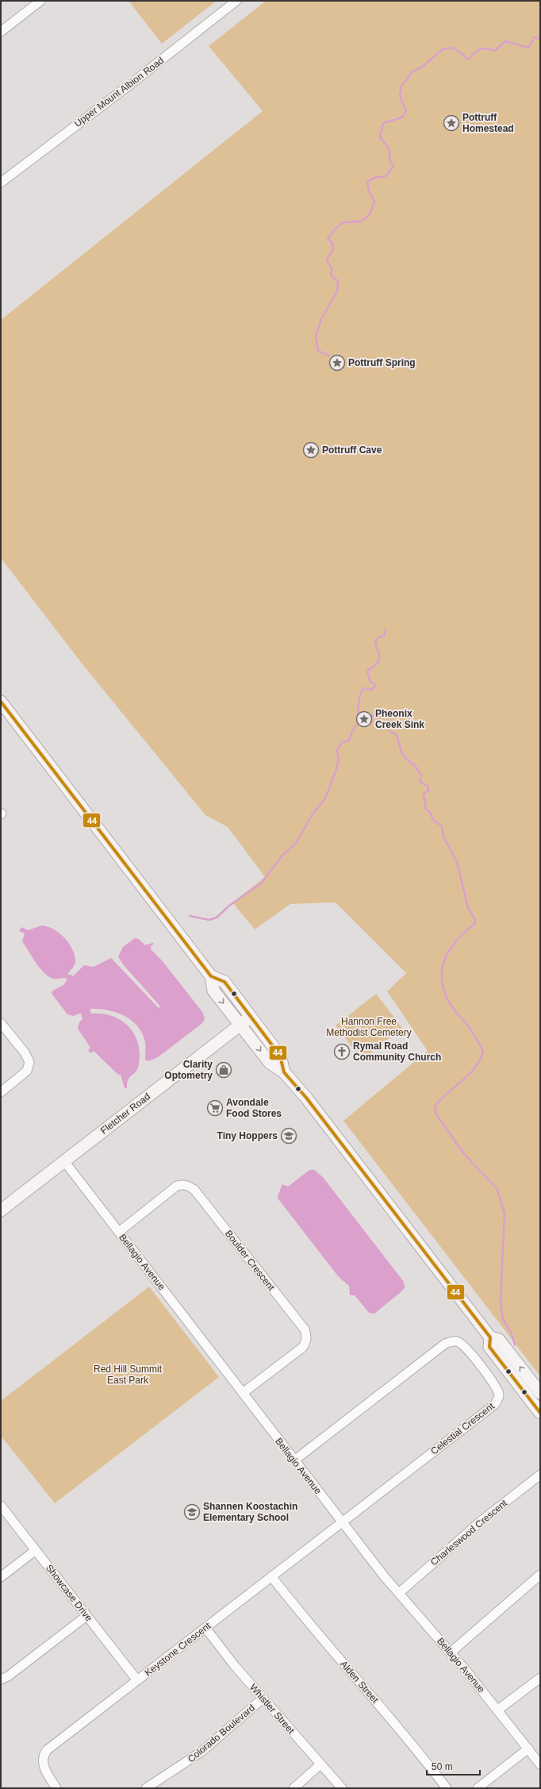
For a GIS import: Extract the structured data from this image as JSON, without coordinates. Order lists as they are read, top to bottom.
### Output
{
  "streets": {
    "main road": ["Fletcher Road"],
    "street": [
      "Upper Mount Albion Road",
      "Boulder Crescent",
      "Bellagio Avenue",
      "Celestial Crescent",
      "Charleswood Crescent",
      "Showcase Drive",
      "Keystone Crescent",
      "Alden Street",
      "Whistler Street",
      "Colorado Boulevard"
    ]
  },
  "crossings": [
    ["Fletcher Road", "Bellagio Avenue"],
    ["Boulder Crescent", "Bellagio Avenue"],
    ["Bellagio Avenue", "Celestial Crescent"],
    ["Bellagio Avenue", "Charleswood Crescent"],
    ["Bellagio Avenue", "Keystone Crescent"],
    ["Celestial Crescent", "Keystone Crescent"],
    ["Showcase Drive", "Keystone Crescent"],
    ["Keystone Crescent", "Alden Street"],
    ["Keystone Crescent", "Whistler Street"],
    ["Whistler Street", "Colorado Boulevard"]
  ],
  "parks": ["Hannon Free Methodist Cemetery", "Red Hill Summit East Park"],
  "places": {
    "place": [
      "Pottruff Homestead",
      "Pottruff Spring",
      "Pottruff Cave",
      "Pheonix Creek Sink"
    ],
    "church": ["Rymal Road Community Church"],
    "shop": ["Clarity Optometry"],
    "supermarket": ["Avondale Food Stores"],
    "school or university": ["Tiny Hoppers", "Shannen Koostachin Elementary School"]
  },
  "lines": ["transit line 44"],
  "scale_bar": "50 m"
}
